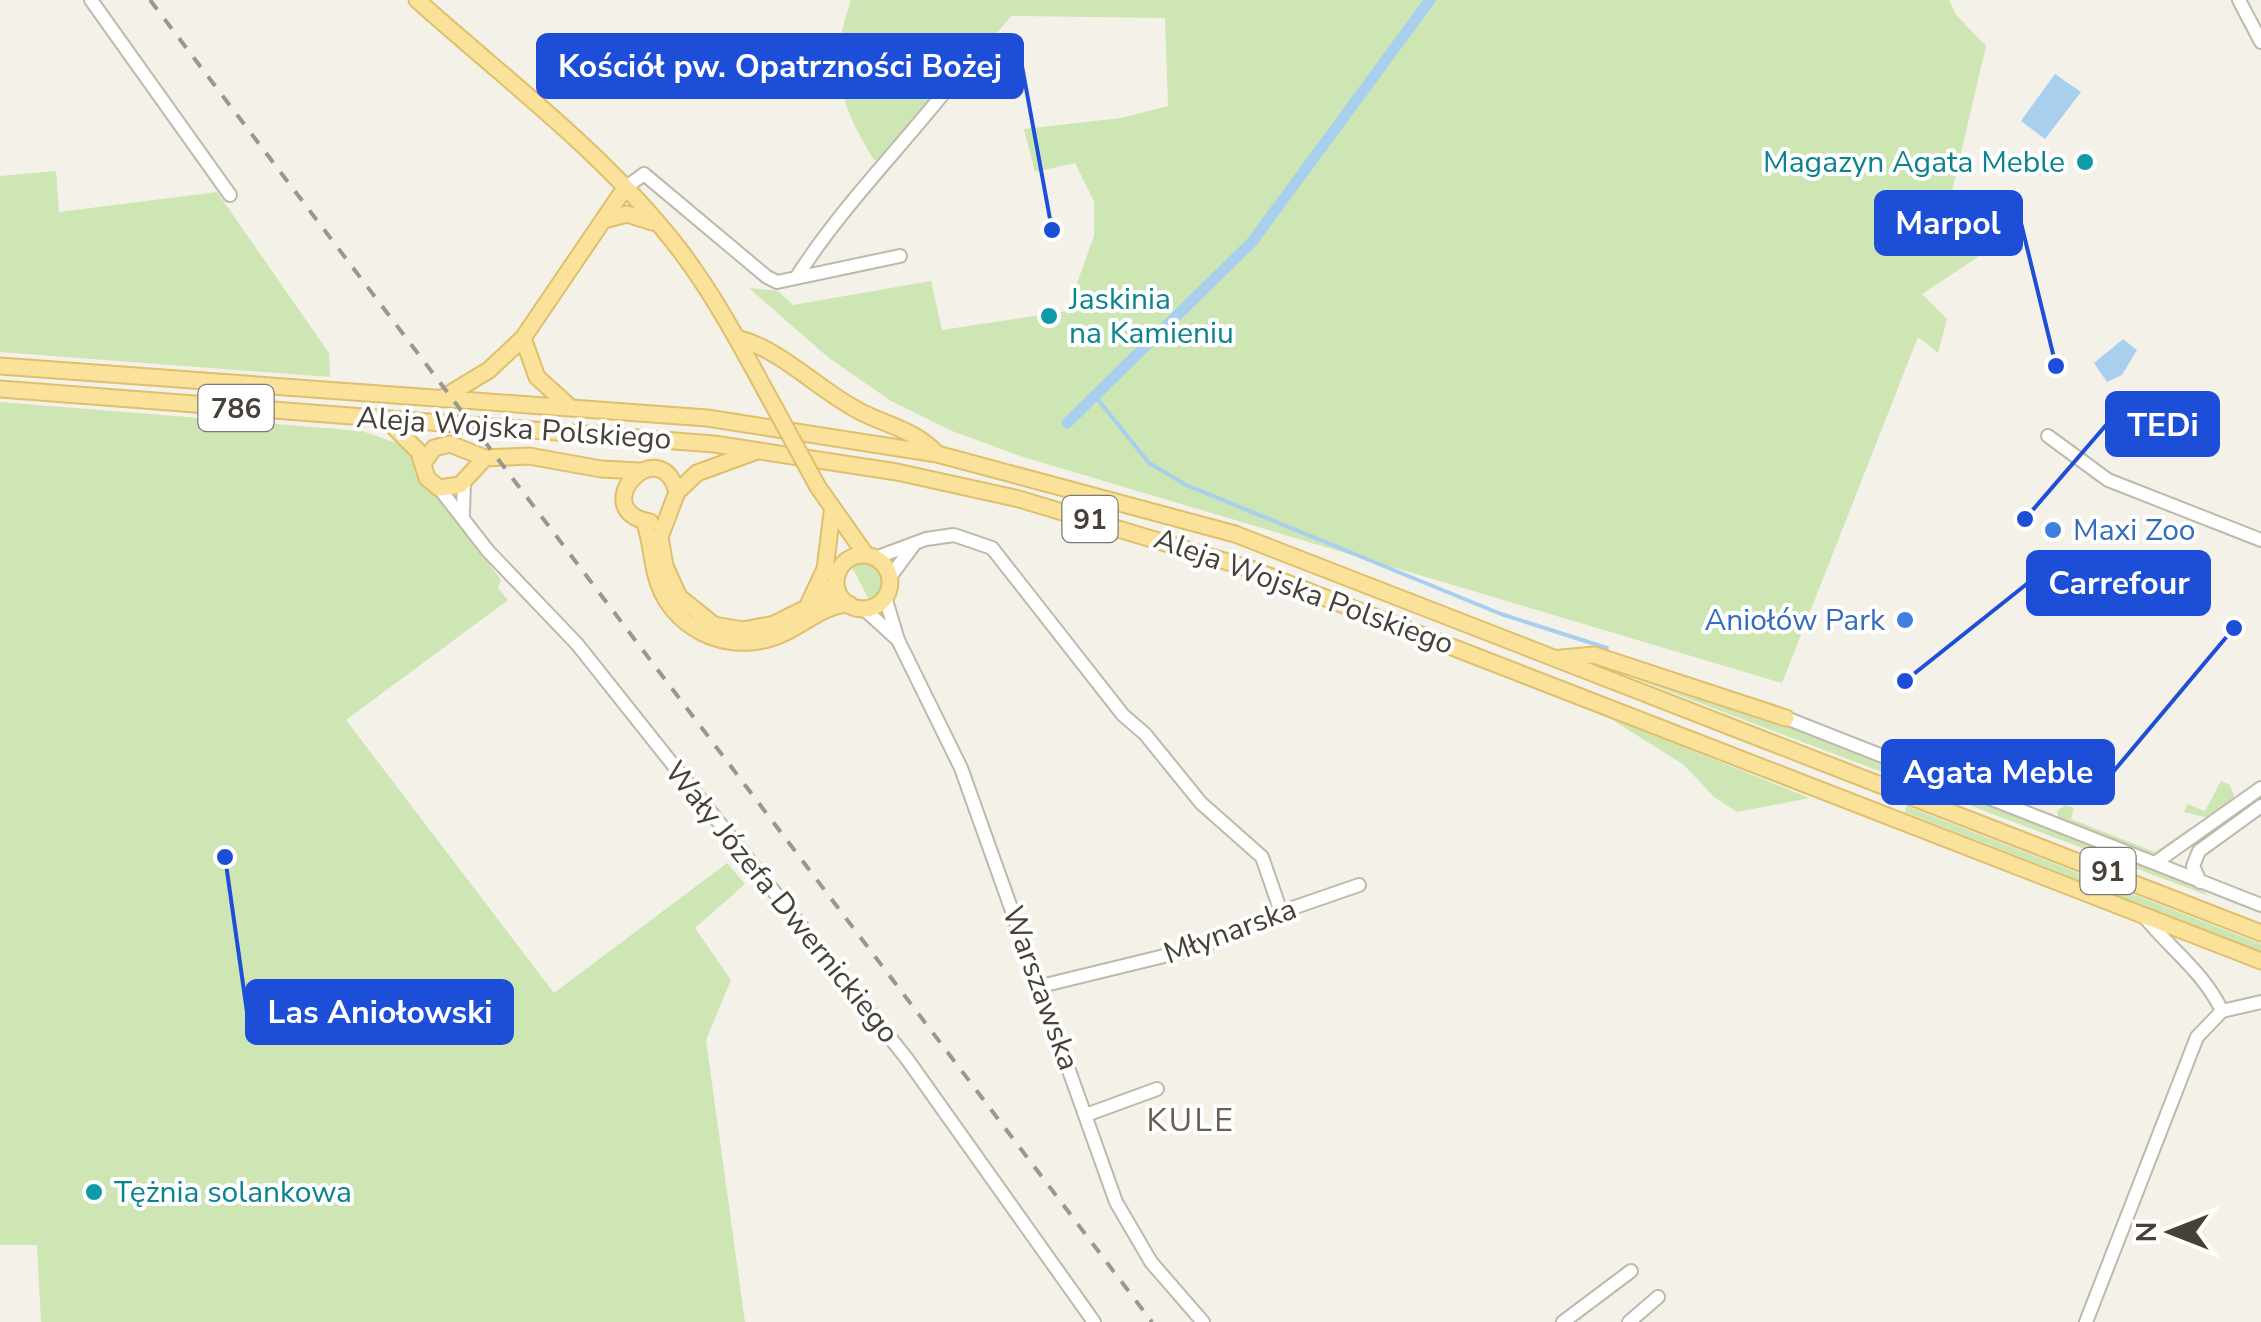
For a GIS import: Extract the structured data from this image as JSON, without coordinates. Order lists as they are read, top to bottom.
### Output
{
  "streets": {
    "main road": ["786", "Aleja Wojska Polskiego", "91"],
    "street": ["Wały Józefa Dwernickiego", "Młynarska", "Warszawska"]
  },
  "crossings": [
    ["Młynarska", "Warszawska"]
  ],
  "districts": ["KULE"],
  "places": [
    "Magazyn Agata Meble",
    "Kościół pw. Opatrzności Bożej",
    "Jaskinia na Kamieniu",
    "Marpol",
    "TEDi",
    "Maxi Zoo",
    "Aniołów Park",
    "Agata Meble",
    "Carrefour",
    "Las Aniołowski",
    "Tężnia solankowa"
  ],
  "north": "left"
}
